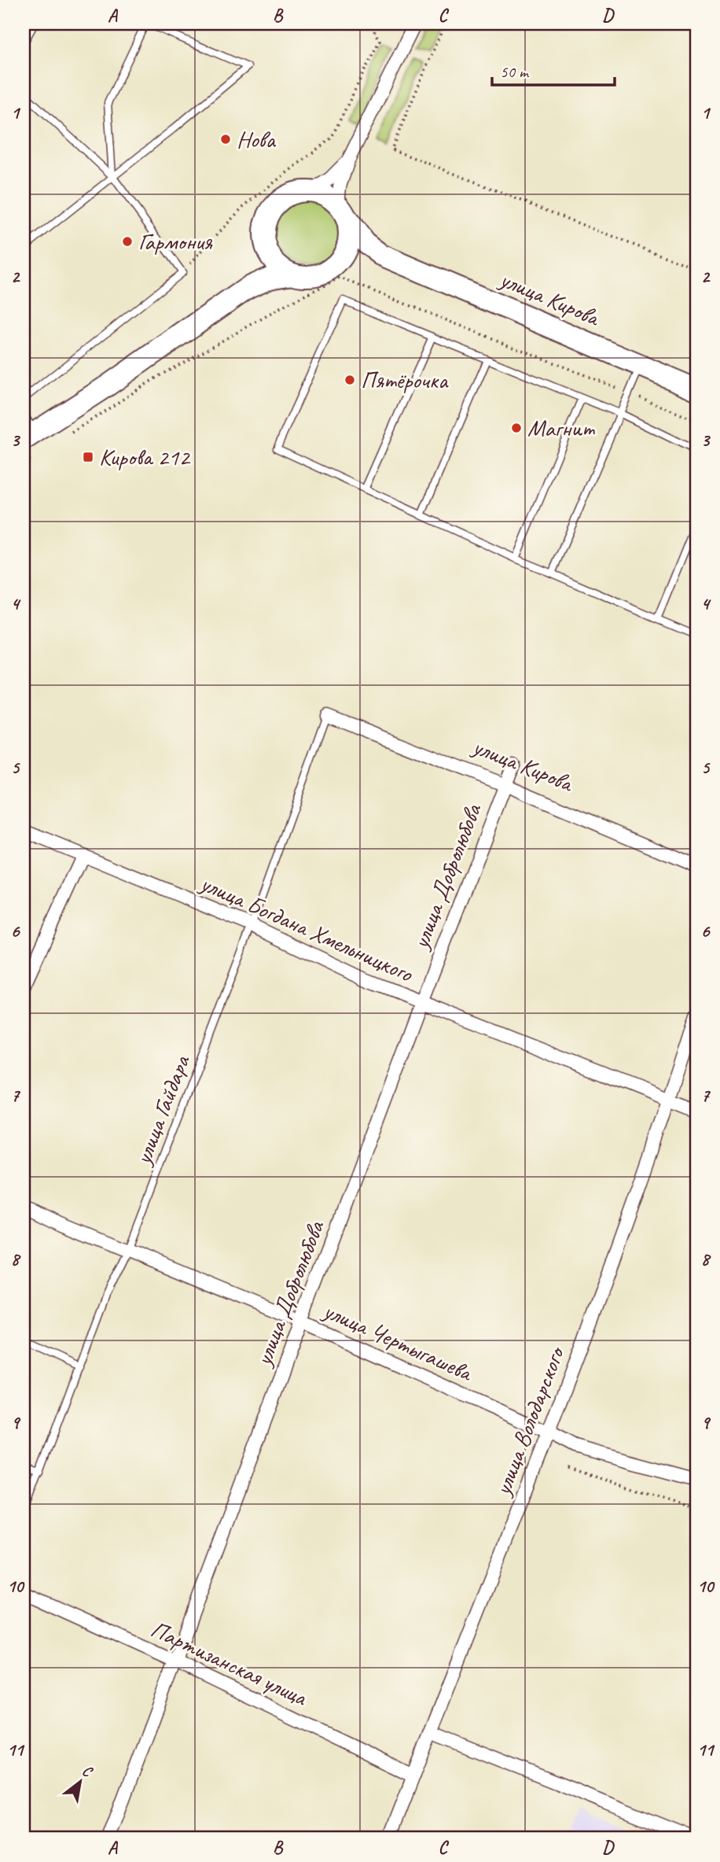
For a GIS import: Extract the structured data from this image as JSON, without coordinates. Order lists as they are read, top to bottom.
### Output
{
  "streets": {
    "main road": ["улица Кирова"],
    "street": [
      "улица Добролюбова",
      "улица Богдана Хмельницкого",
      "улица Чертыгашева",
      "улица Володарского",
      "Партизанская улица"
    ],
    "lane": ["улица Гайдара"]
  },
  "crossings": [
    ["улица Кирова", "улица Добролюбова"],
    ["улица Кирова", "улица Гайдара"],
    ["улица Добролюбова", "улица Богдана Хмельницкого"],
    ["улица Добролюбова", "улица Чертыгашева"],
    ["улица Добролюбова", "Партизанская улица"],
    ["улица Богдана Хмельницкого", "улица Гайдара"],
    ["улица Богдана Хмельницкого", "улица Володарского"],
    ["улица Гайдара", "улица Чертыгашева"],
    ["улица Чертыгашева", "улица Володарского"],
    ["улица Володарского", "Партизанская улица"]
  ],
  "places": {
    "other": [
      "Нова",
      "Гармония",
      "Пятёрочка",
      "Магнит"
    ],
    "transit": ["Кирова 212"]
  },
  "scale_bar": "50 m",
  "north": "top right",
  "grid": {
    "columns": [
      "A",
      "B",
      "C",
      "D"
    ],
    "rows": [
      "1",
      "2",
      "3",
      "4",
      "5",
      "6",
      "7",
      "8",
      "9",
      "10",
      "11"
    ]
  }
}
